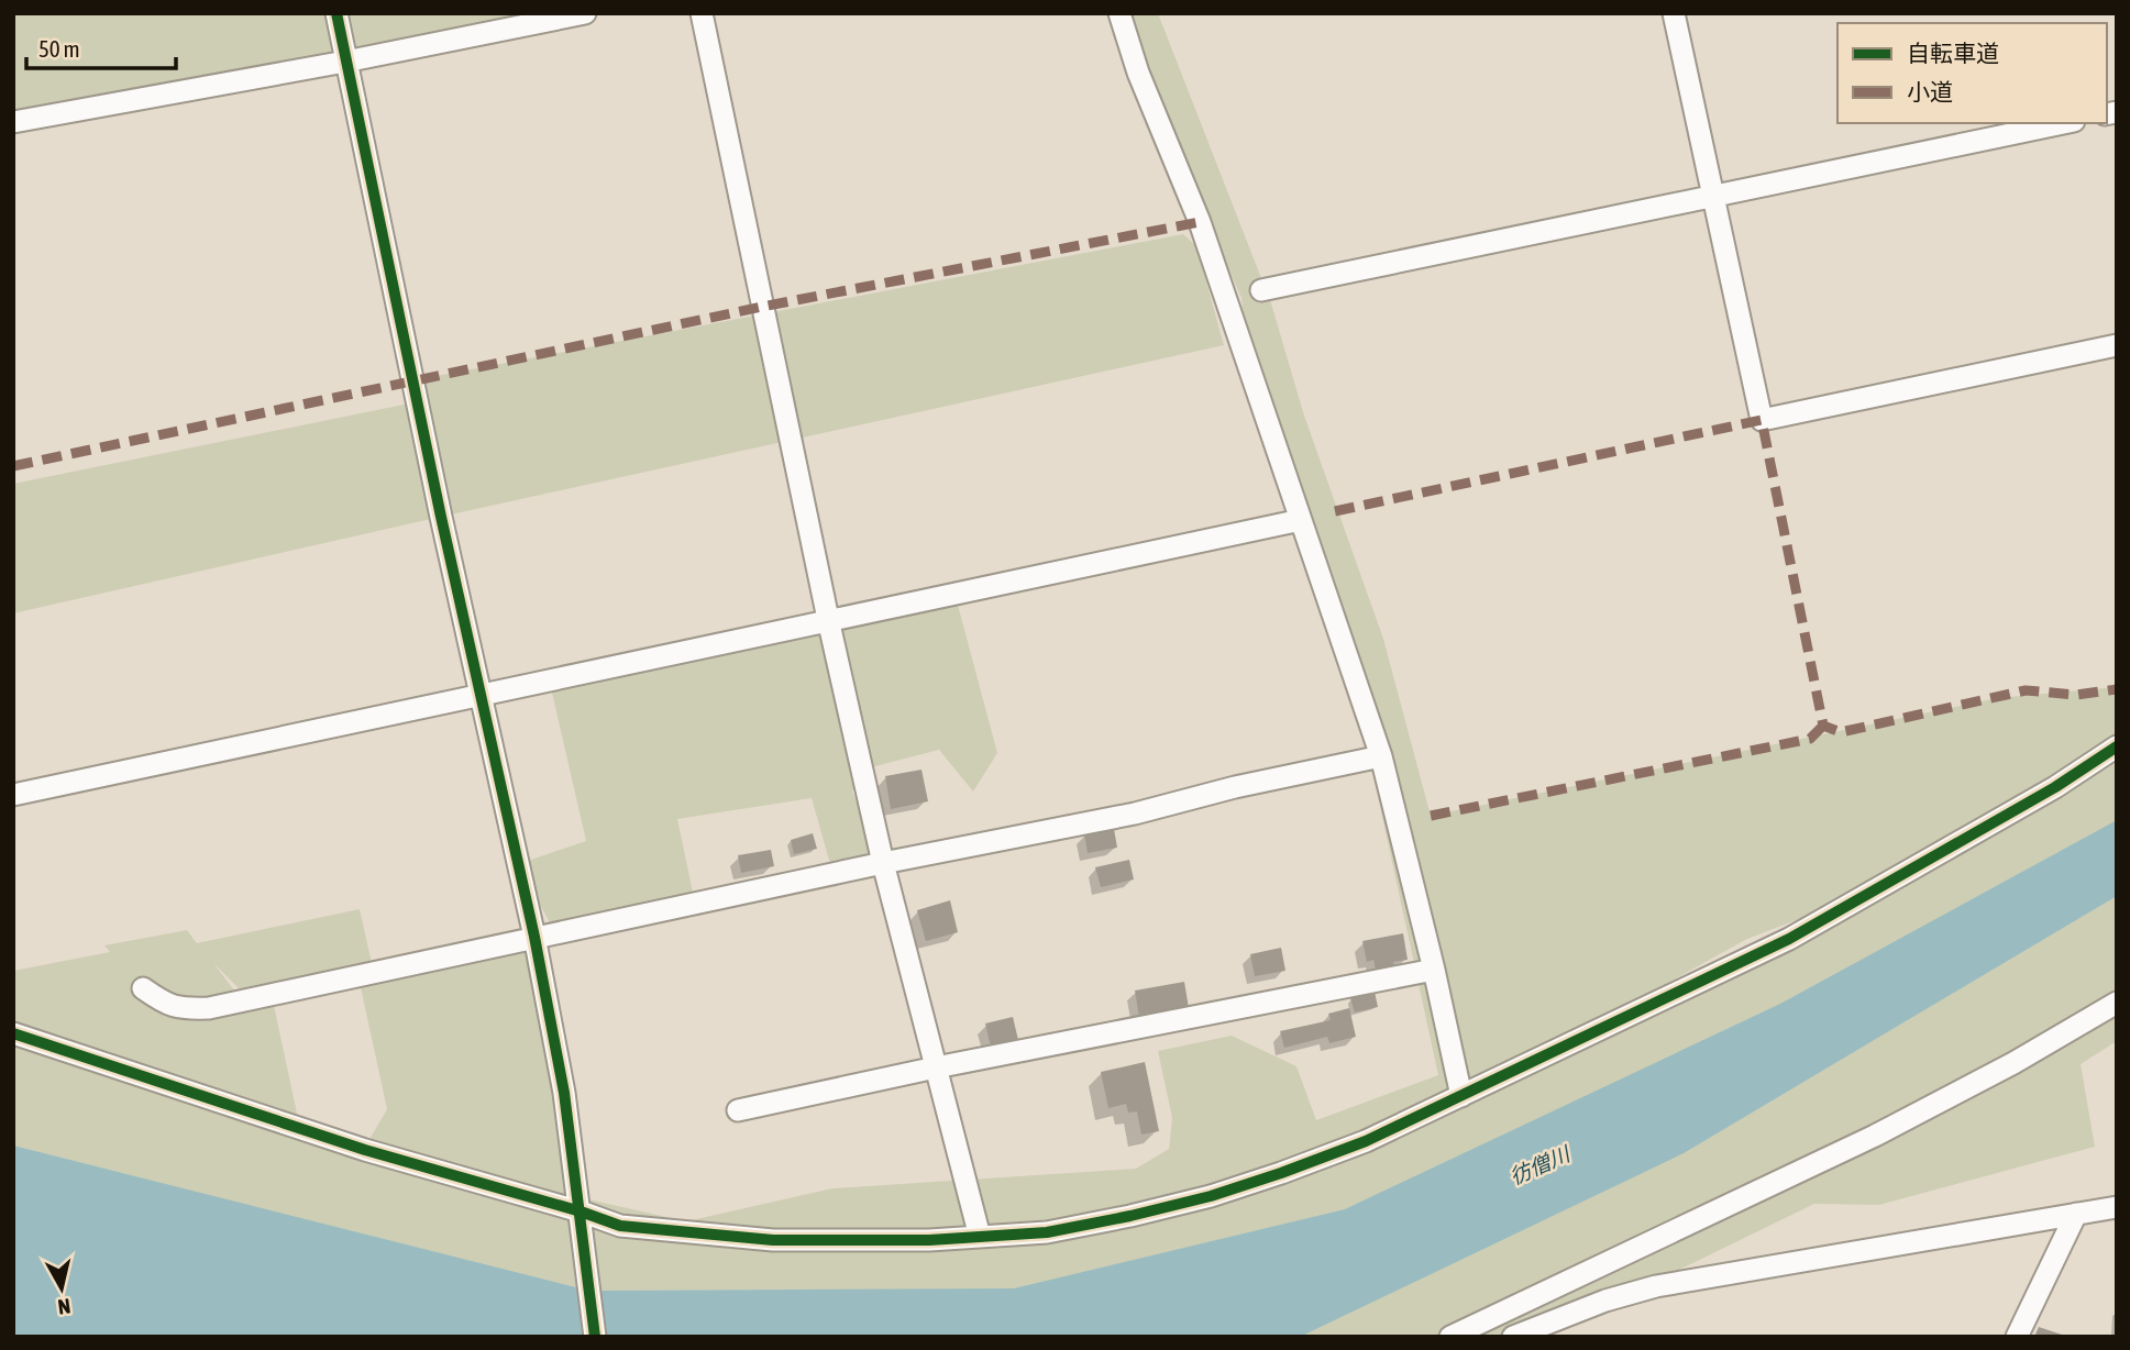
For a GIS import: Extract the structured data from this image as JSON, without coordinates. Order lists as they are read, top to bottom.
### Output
{
  "water": ["彷僧川"],
  "legend": ["自転車道", "小道"],
  "scale_bar": "50 m",
  "north": "bottom"
}
